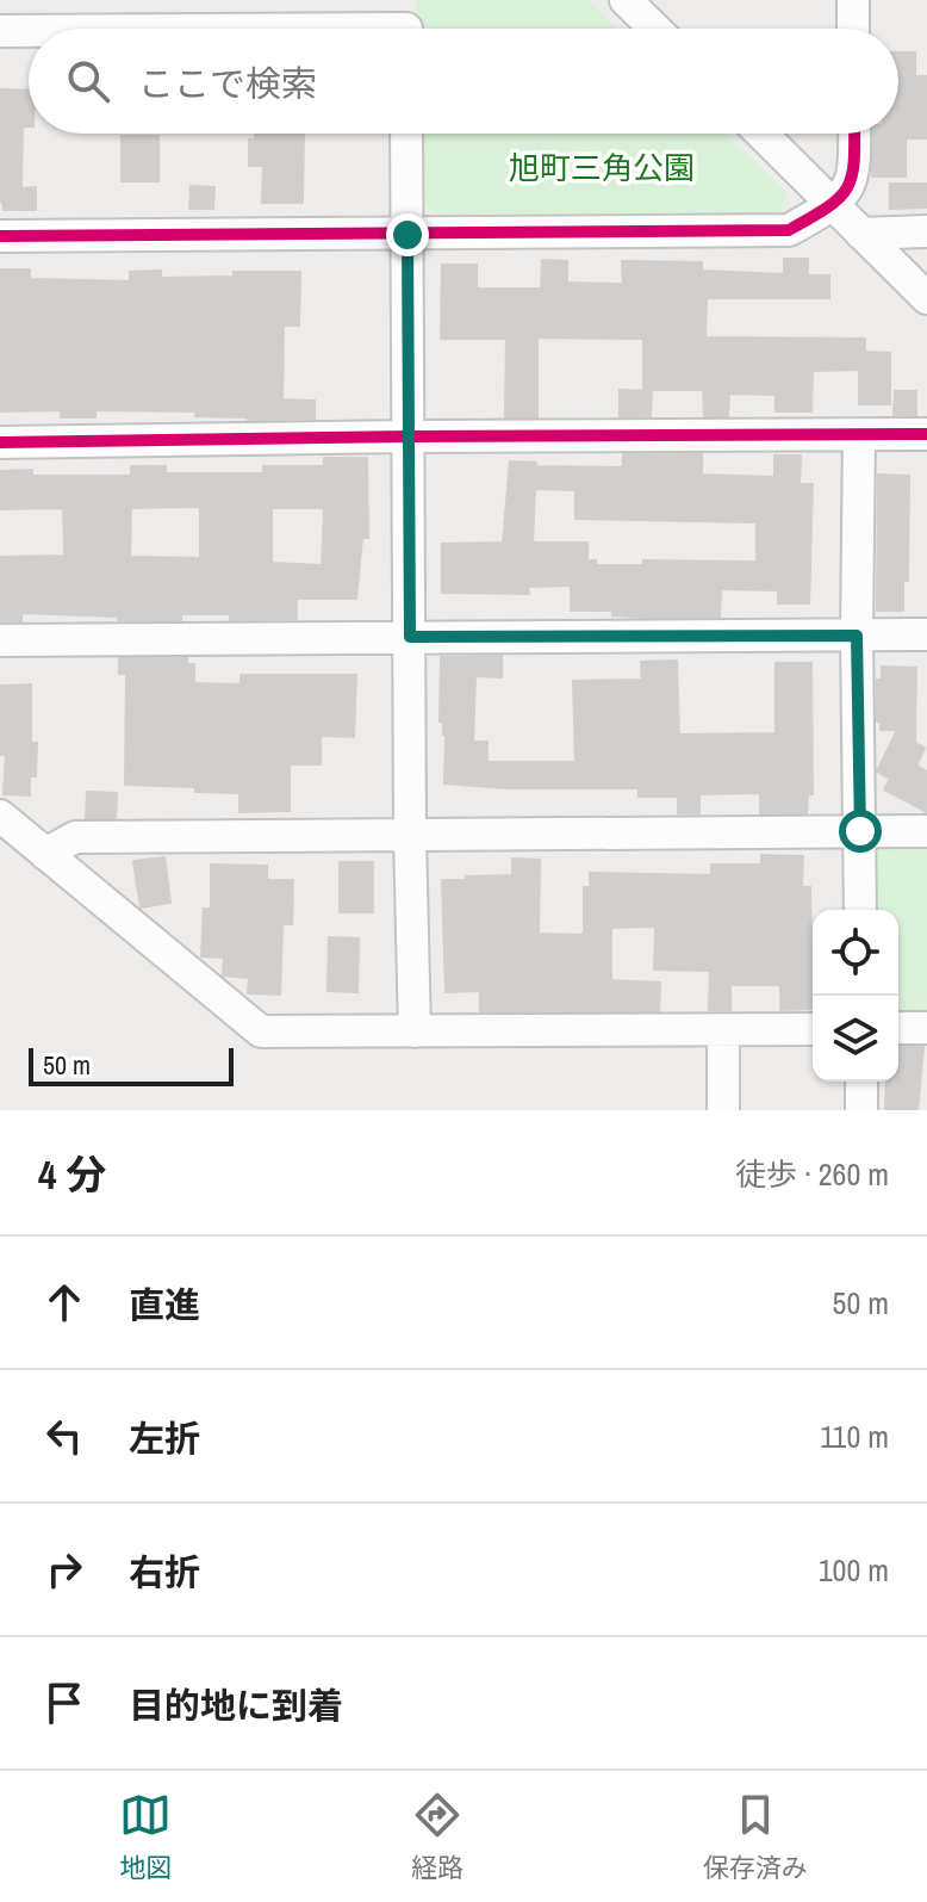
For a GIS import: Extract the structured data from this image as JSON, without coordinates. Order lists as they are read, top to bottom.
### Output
{
  "parks": ["旭町三角公園"],
  "scale_bar": "50 m",
  "page": {
    "search": "ここで検索",
    "scale": "50 m",
    "heading": ["4 分", "徒歩 · 260 m"],
    "list": [
      ["直進", "50 m"],
      ["左折", "110 m"],
      ["右折", "100 m"],
      "目的地に到着"
    ],
    "nav": ["地図", "経路", "保存済み"]
  }
}
